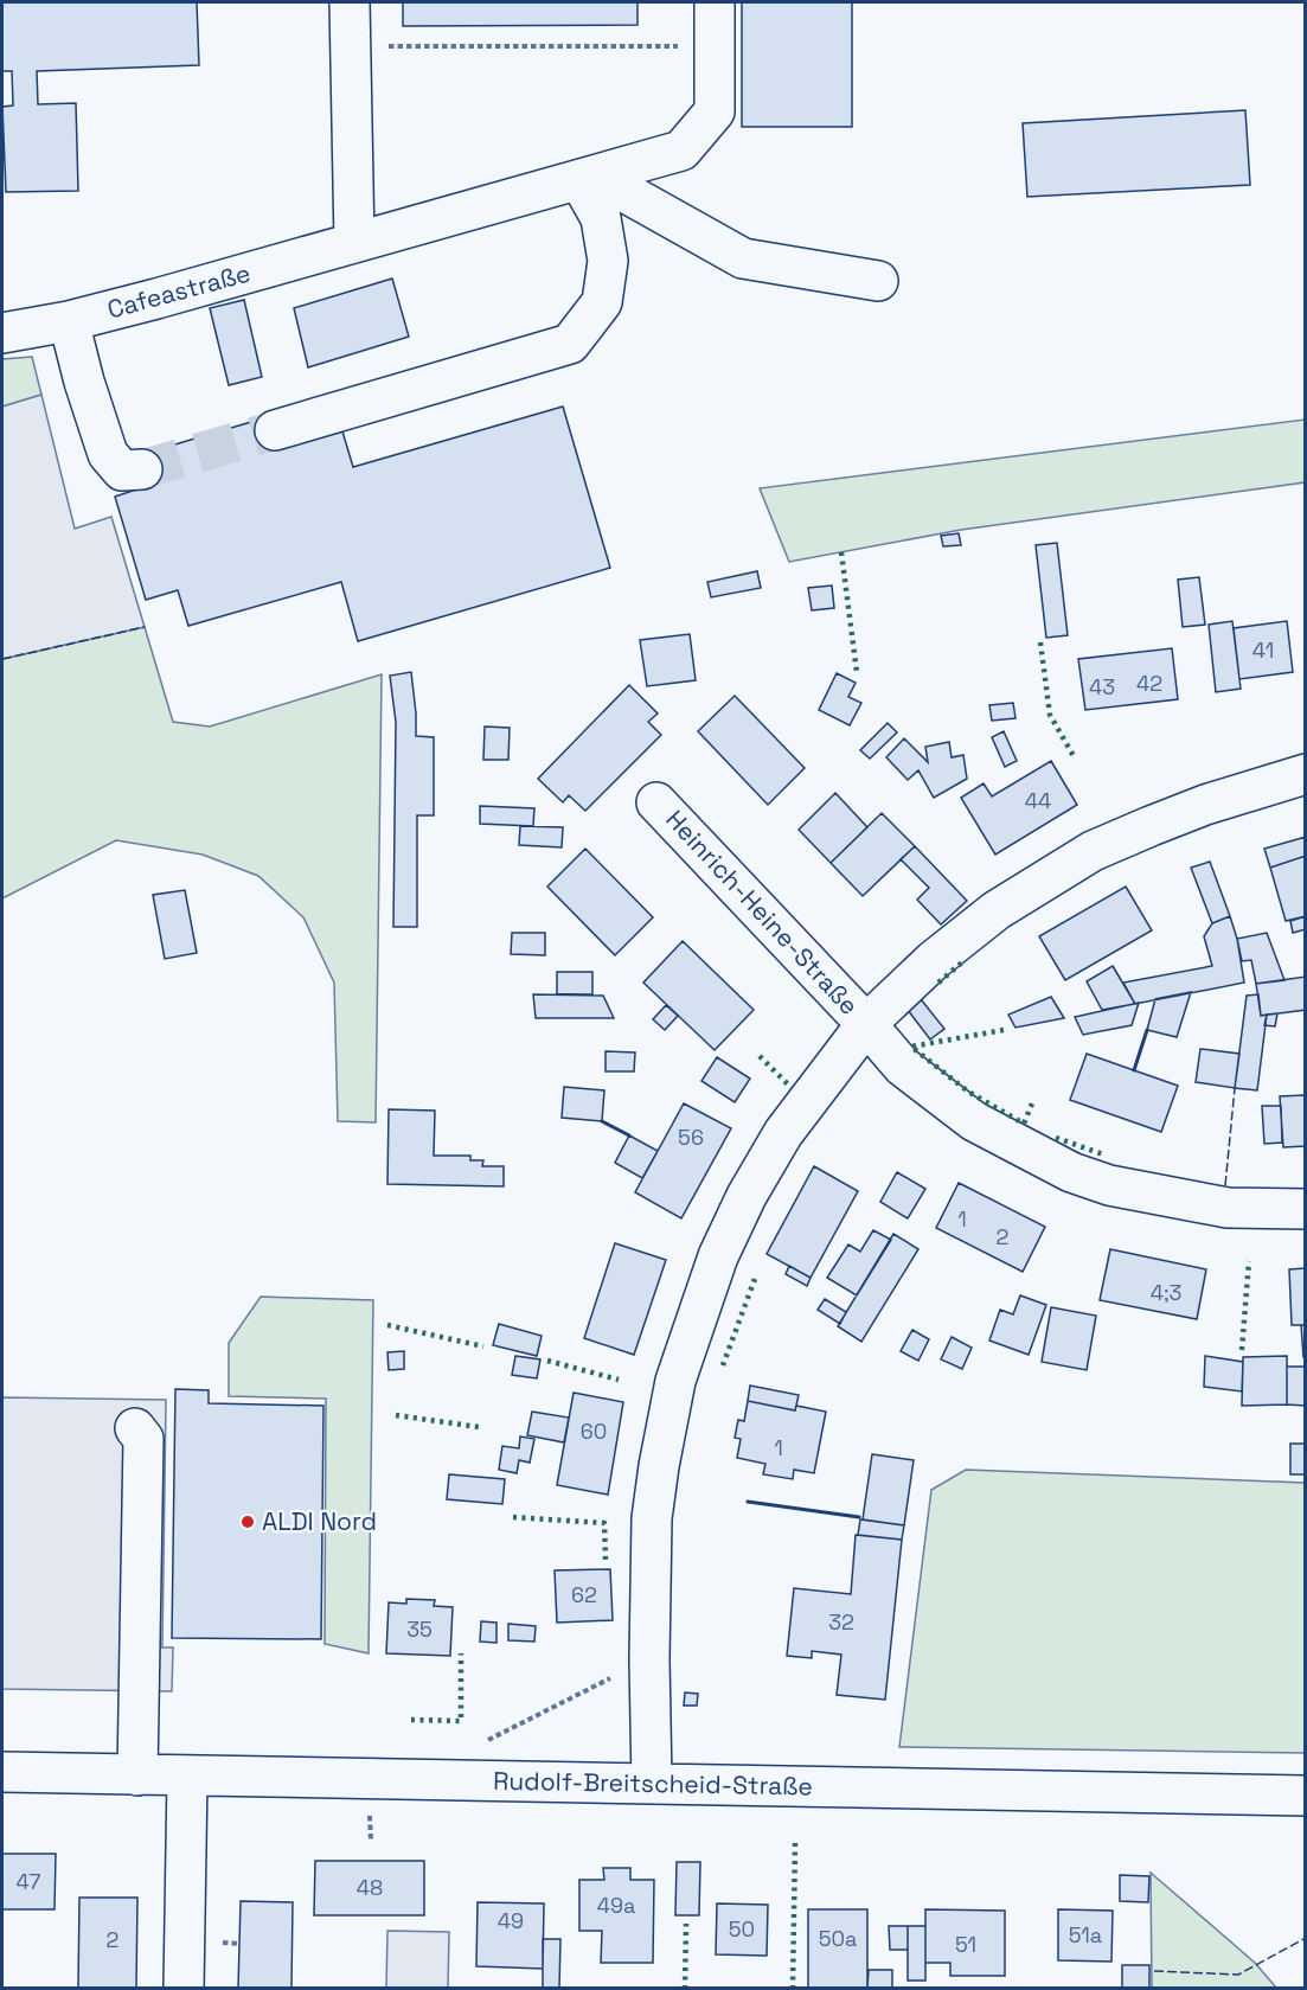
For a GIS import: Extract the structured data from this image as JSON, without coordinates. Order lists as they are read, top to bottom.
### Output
{
  "streets": {
    "street": ["Cafeastraße", "Heinrich-Heine-Straße", "Rudolf-Breitscheid-Straße"]
  },
  "crossings": [
    ["Heinrich-Heine-Straße", "Rudolf-Breitscheid-Straße"]
  ],
  "places": ["ALDI Nord"],
  "house_numbers": [
    "41",
    "42",
    "43",
    "44",
    "56",
    "1",
    "2",
    "4;3",
    "60",
    "1",
    "62",
    "32",
    "35",
    "47",
    "48",
    "49a",
    "49",
    "50",
    "51a",
    "50a",
    "2",
    "51"
  ]
}
